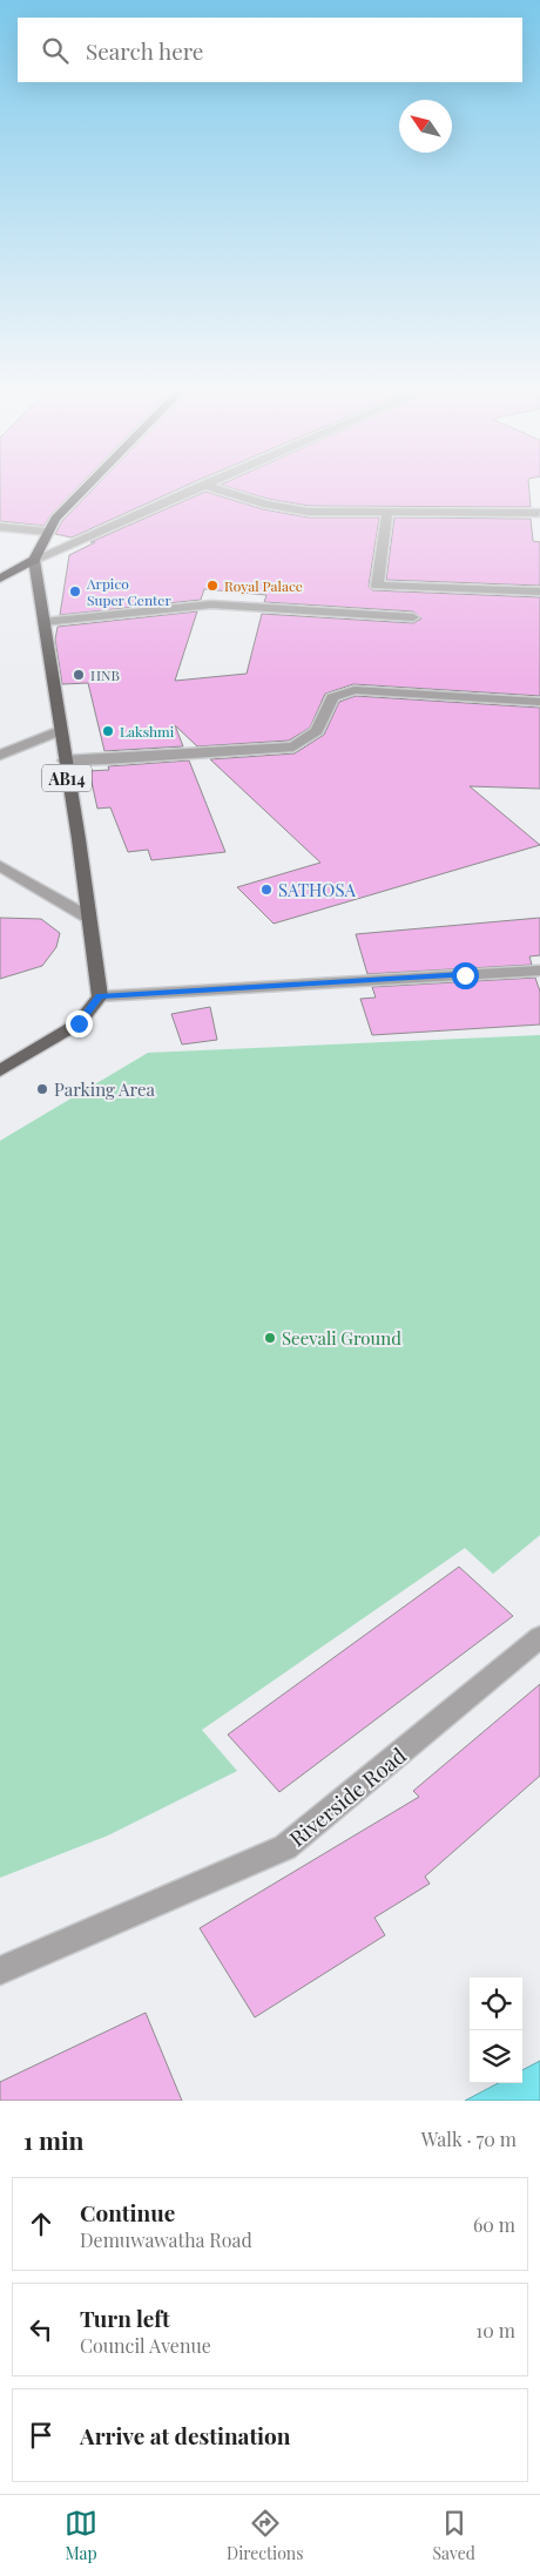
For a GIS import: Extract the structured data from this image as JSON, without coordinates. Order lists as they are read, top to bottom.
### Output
{
  "streets": {
    "main road": ["AB14"],
    "street": ["Riverside Road"]
  },
  "places": [
    "Royal Palace",
    "Arpico Super Center",
    "HNB",
    "Lakshmi",
    "SATHOSA",
    "Parking Area",
    "Seevali Ground"
  ],
  "north": "top left",
  "page": {
    "search": "Search here",
    "heading": ["1 min", "Walk · 70 m"],
    "list": [
      ["Continue", "Demuwawatha Road", "60 m"],
      ["Turn left", "Council Avenue", "10 m"],
      "Arrive at destination"
    ],
    "nav": ["Map", "Directions", "Saved"]
  }
}
